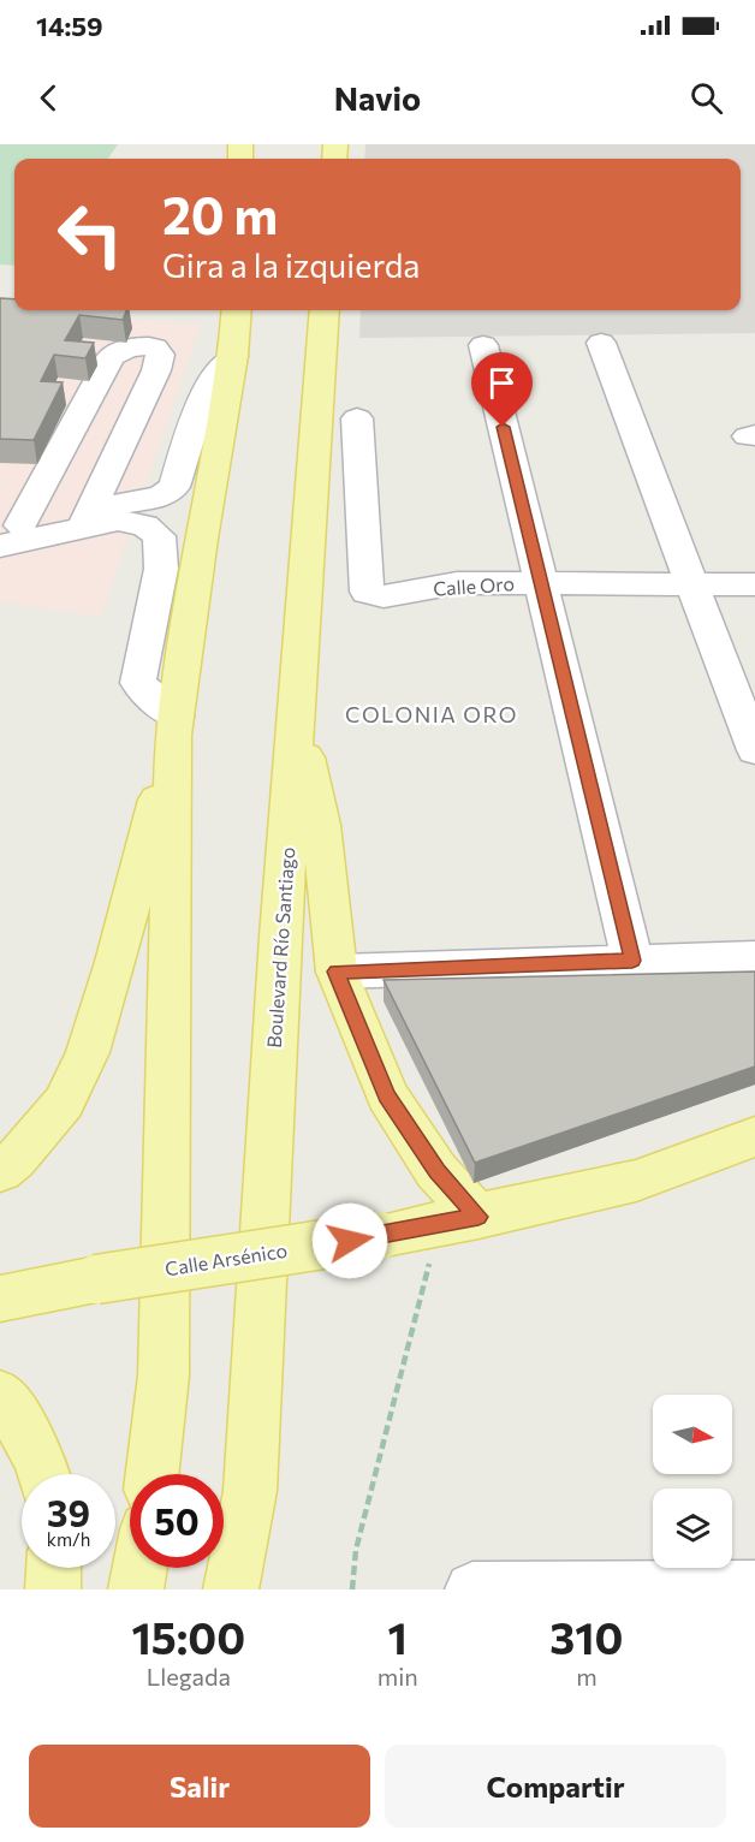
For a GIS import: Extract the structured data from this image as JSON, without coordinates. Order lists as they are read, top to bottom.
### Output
{
  "streets": {
    "main road": ["Boulevard Río Santiago", "Calle Arsénico"],
    "street": ["Calle Oro"]
  },
  "districts": ["COLONIA ORO"],
  "north": "right",
  "page": {
    "status": "14:59",
    "header": "Navio",
    "turn": ["20 m", "Gira a la izquierda"],
    "speed": "39 km/h",
    "limit": "50",
    "eta": [
      "15:00",
      "Llegada",
      "1",
      "min",
      "310",
      "m"
    ],
    "buttons": ["Salir", "Compartir"]
  }
}
